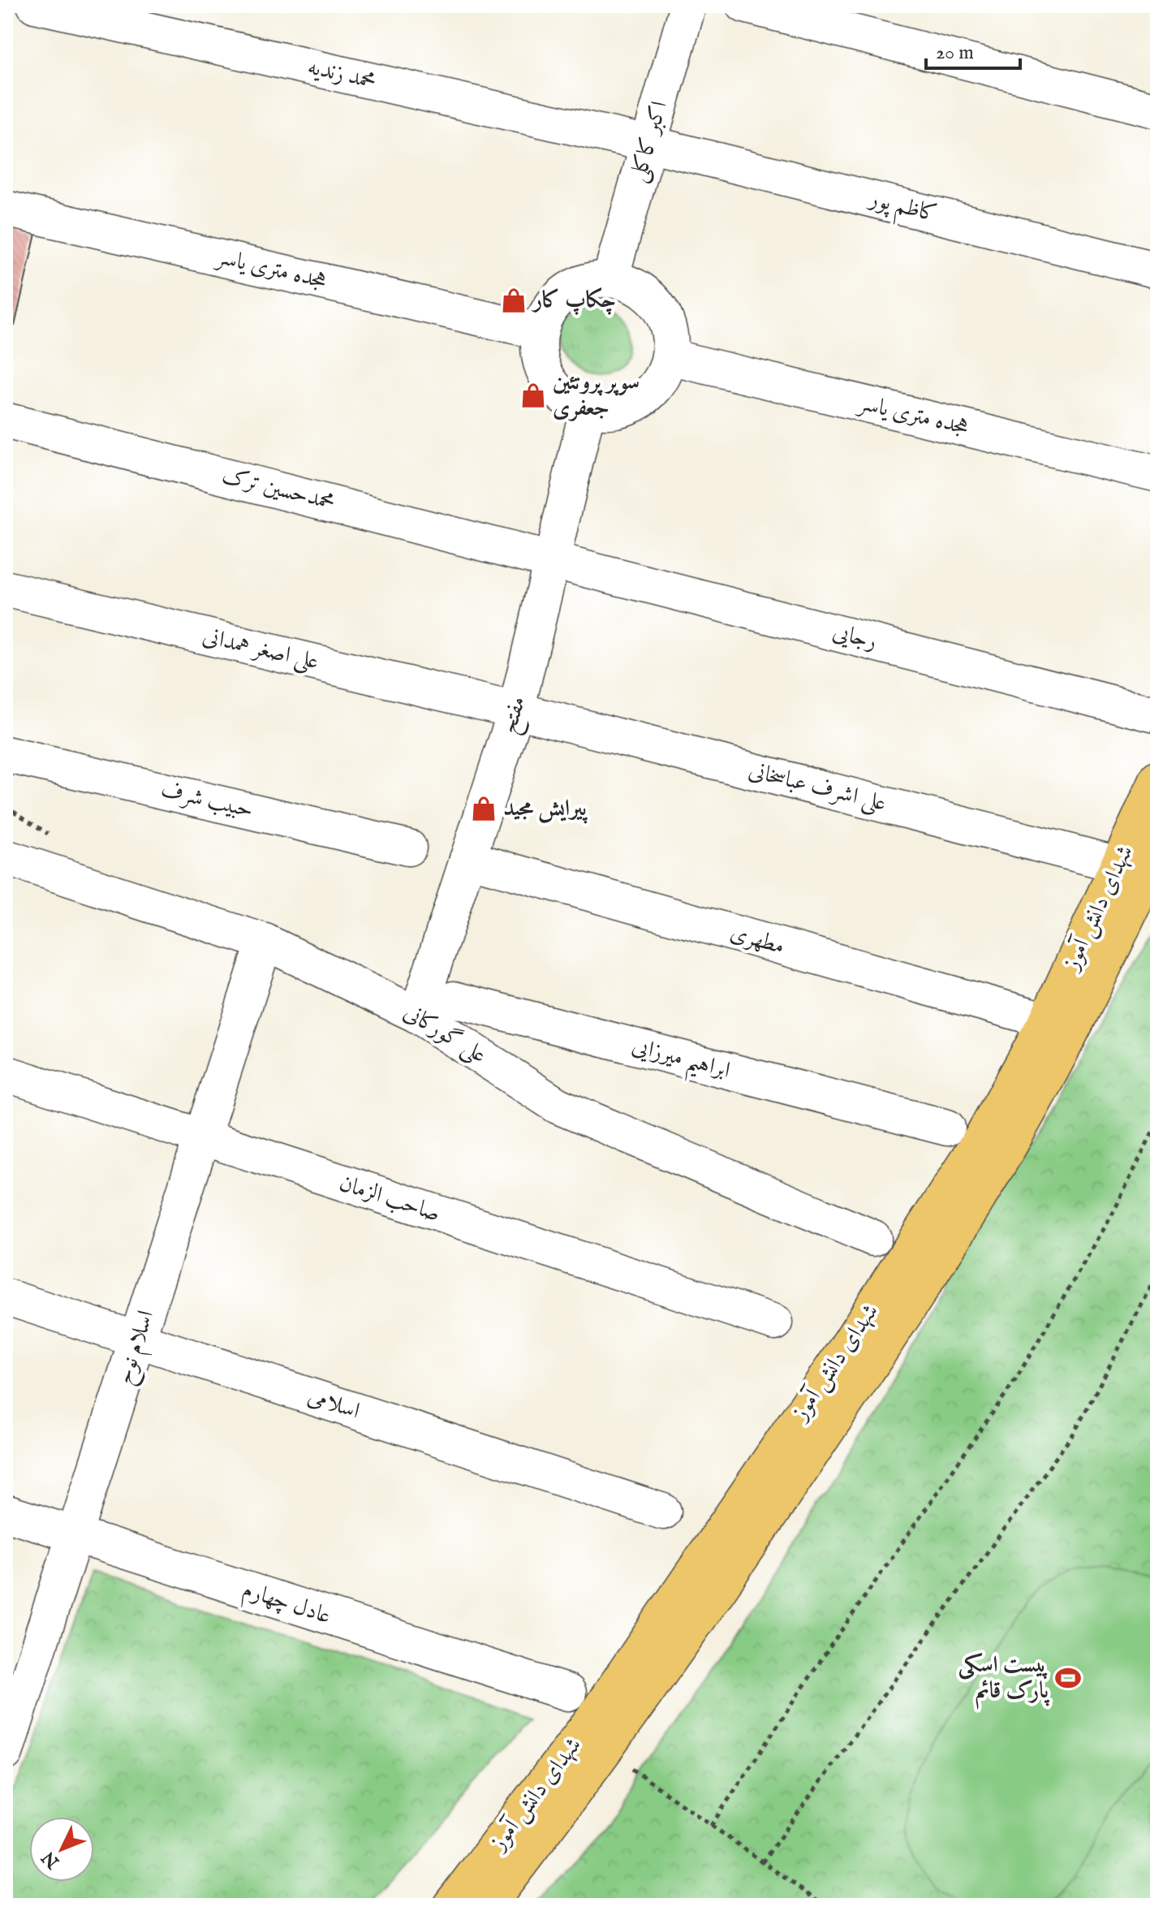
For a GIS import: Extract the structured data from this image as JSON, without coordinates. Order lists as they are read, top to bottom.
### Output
{
  "streets": {
    "main road": ["شهدای دانش آموز"],
    "street": [
      "محمد زندیه",
      "اکبر کاکلی",
      "کاظم پور",
      "هجده متری یاسر",
      "محمدحسین ترک",
      "رجایی",
      "علی اصغر همدانی",
      "مفتح",
      "علی اشرف عباسخانی",
      "حبیب شرف",
      "مطهری",
      "علی گورکانی",
      "ابراهیم میرزایی",
      "صاحب الزمان",
      "اسلام نوح",
      "اسلامی",
      "عادل چهارم"
    ]
  },
  "crossings": [
    ["محمد زندیه", "اکبر کاکلی"],
    ["محمد زندیه", "کاظم پور"],
    ["اکبر کاکلی", "کاظم پور"],
    ["اکبر کاکلی", "هجده متری یاسر"],
    ["اکبر کاکلی", "مفتح"],
    ["هجده متری یاسر", "مفتح"],
    ["محمدحسین ترک", "رجایی"],
    ["محمدحسین ترک", "مفتح"],
    ["رجایی", "مفتح"],
    ["علی اصغر همدانی", "مفتح"],
    ["علی اصغر همدانی", "علی اشرف عباسخانی"],
    ["مفتح", "علی اشرف عباسخانی"],
    ["مفتح", "مطهری"],
    ["مفتح", "علی گورکانی"],
    ["مفتح", "ابراهیم میرزایی"],
    ["علی اشرف عباسخانی", "شهدای دانش آموز"],
    ["شهدای دانش آموز", "مطهری"],
    ["علی گورکانی", "ابراهیم میرزایی"],
    ["علی گورکانی", "اسلام نوح"],
    ["صاحب الزمان", "اسلام نوح"],
    ["اسلام نوح", "اسلامی"],
    ["اسلام نوح", "عادل چهارم"]
  ],
  "places": {
    "shop": ["چکاپ کار", "سوپر پروتئین جعفری", "پیرایش مجید"],
    "sports": ["پیست اسکی پارک قائم"]
  },
  "scale_bar": "20 m",
  "north": "bottom left"
}
